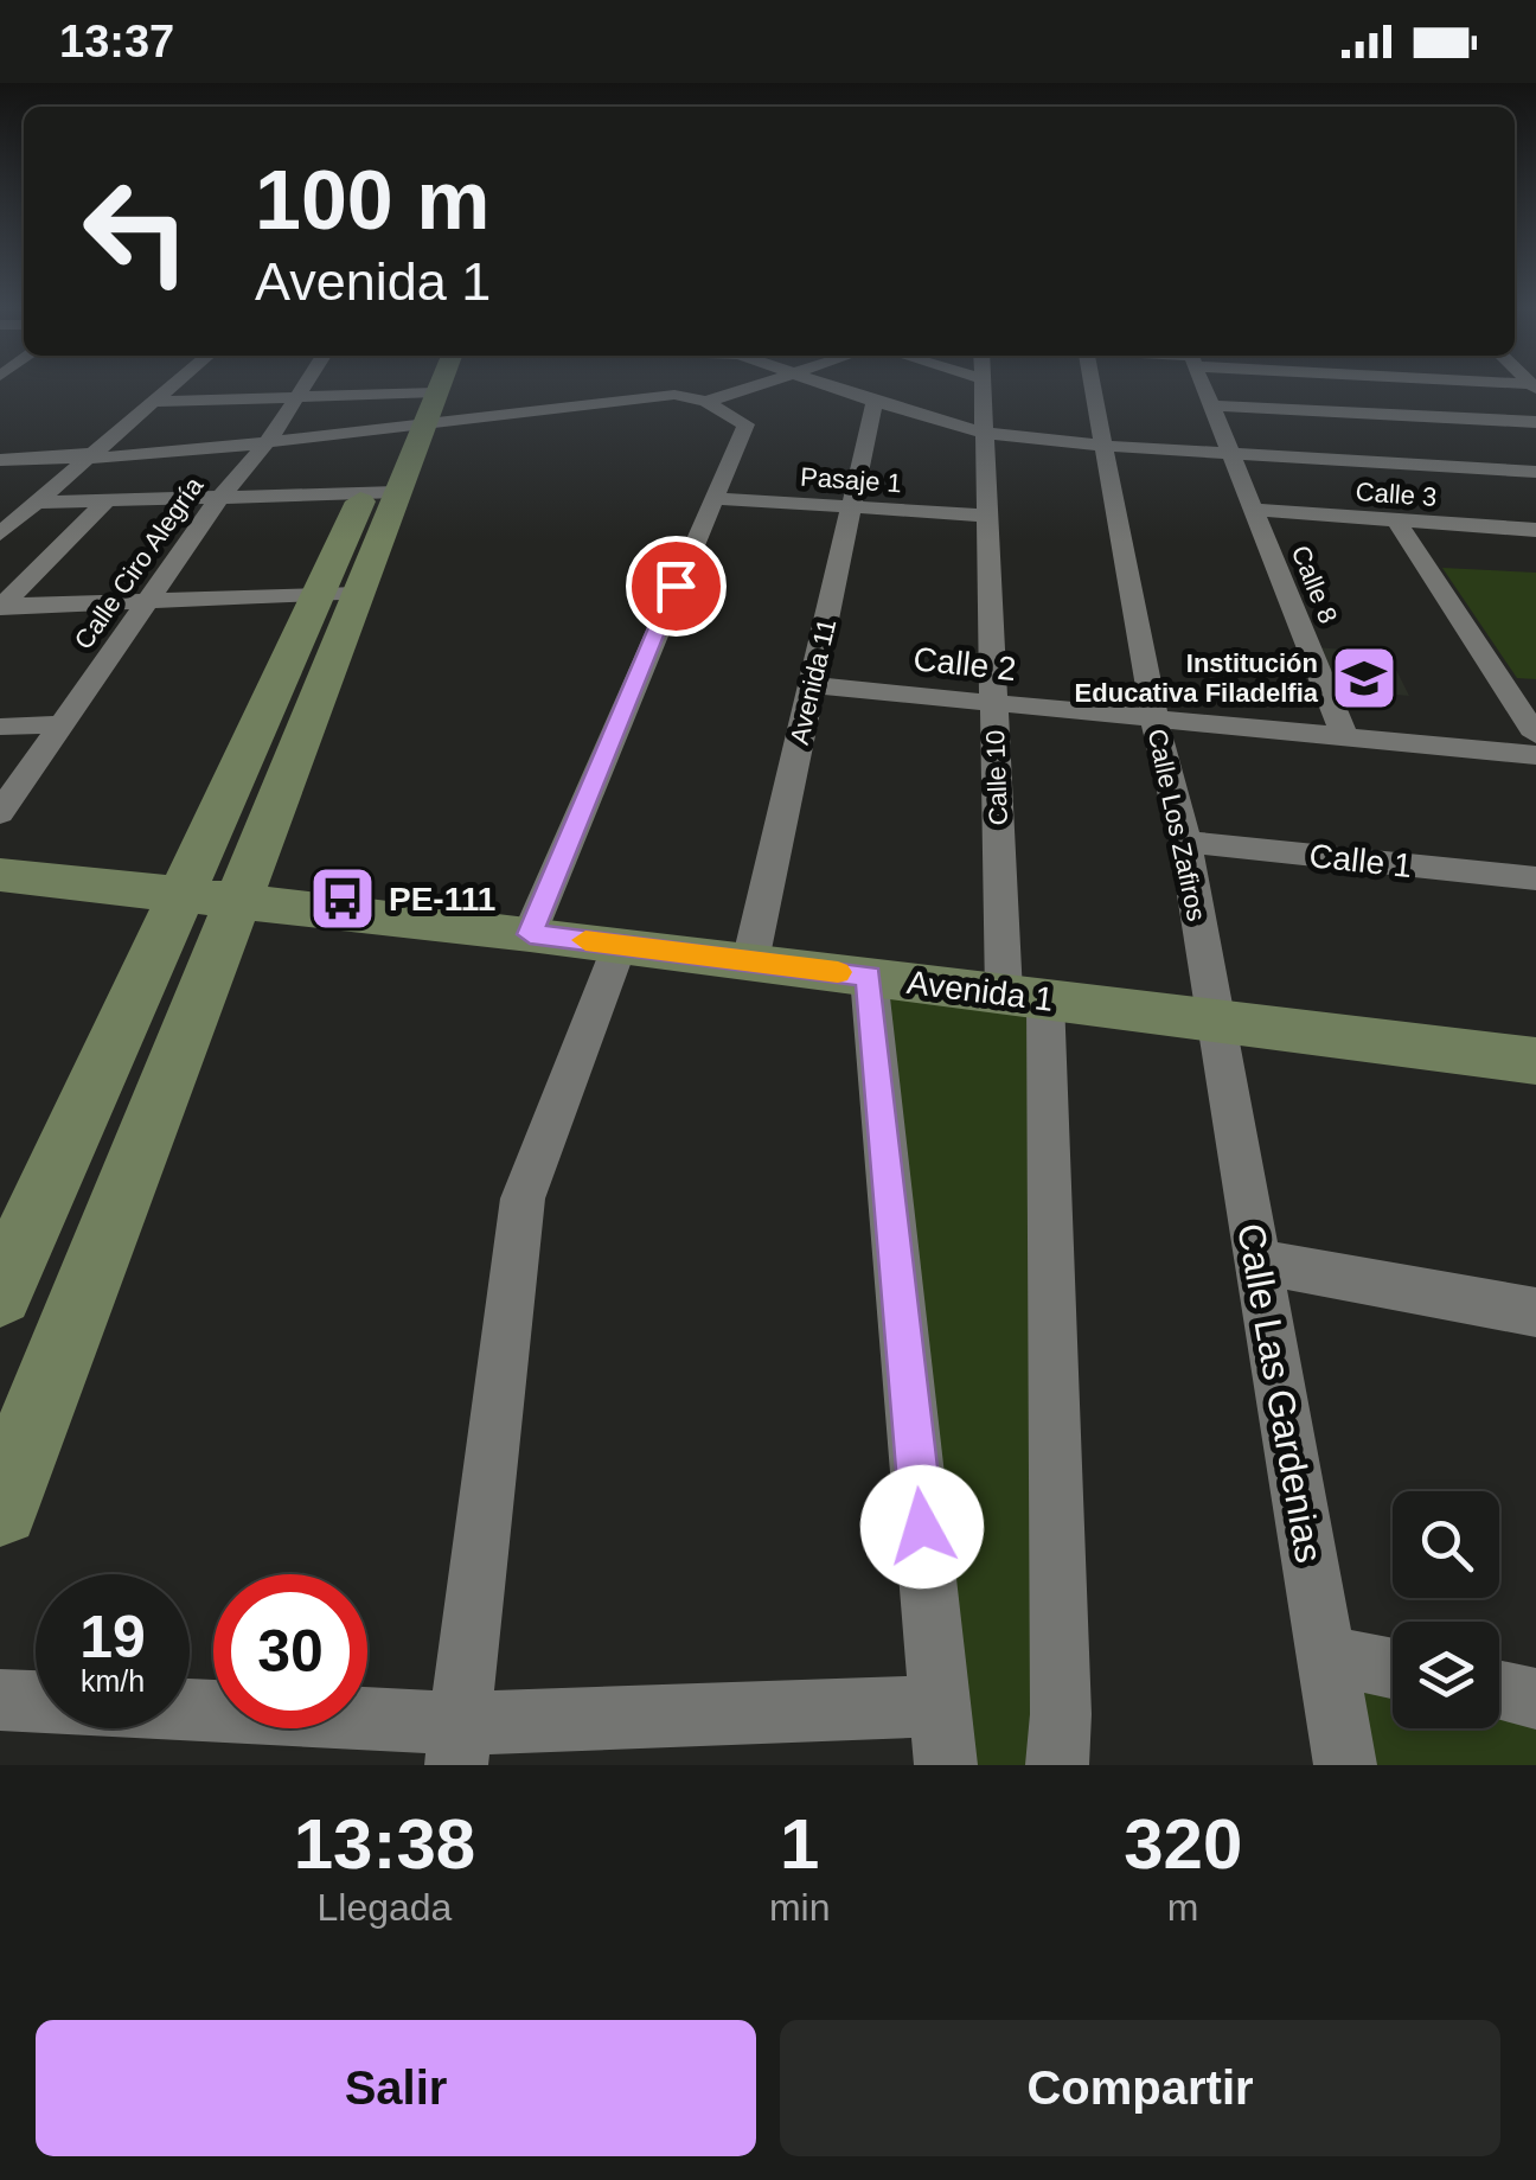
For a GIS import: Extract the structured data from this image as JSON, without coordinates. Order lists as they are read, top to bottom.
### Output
{
  "streets": {
    "street": [
      "Pasaje 1",
      "Calle 3",
      "Calle Ciro Alegría",
      "Calle 8",
      "Calle 2",
      "Avenida 11",
      "Calle 10",
      "Calle Los Zafiros",
      "Calle 1",
      "Avenida 1",
      "Calle Las Gardenias"
    ]
  },
  "crossings": [
    ["Pasaje 1", "Avenida 11"],
    ["Pasaje 1", "Calle 10"],
    ["Calle 3", "Calle 8"],
    ["Calle 8", "Calle 2"],
    ["Calle 2", "Avenida 11"],
    ["Calle 2", "Calle 10"],
    ["Calle 2", "Calle Los Zafiros"],
    ["Avenida 11", "Avenida 1"],
    ["Calle 10", "Avenida 1"],
    ["Calle Los Zafiros", "Calle 1"],
    ["Calle Los Zafiros", "Avenida 1"],
    ["Calle Los Zafiros", "Calle Las Gardenias"],
    ["Avenida 1", "Calle Las Gardenias"]
  ],
  "places": {
    "school or university": ["Institución Educativa Filadelfia"],
    "bus stop": ["PE-111"]
  },
  "page": {
    "status": "13:37",
    "turn": ["100 m", "Avenida 1"],
    "speed": "19 km/h",
    "limit": "30",
    "eta": [
      "13:38",
      "Llegada",
      "1",
      "min",
      "320",
      "m"
    ],
    "buttons": ["Salir", "Compartir"]
  }
}
